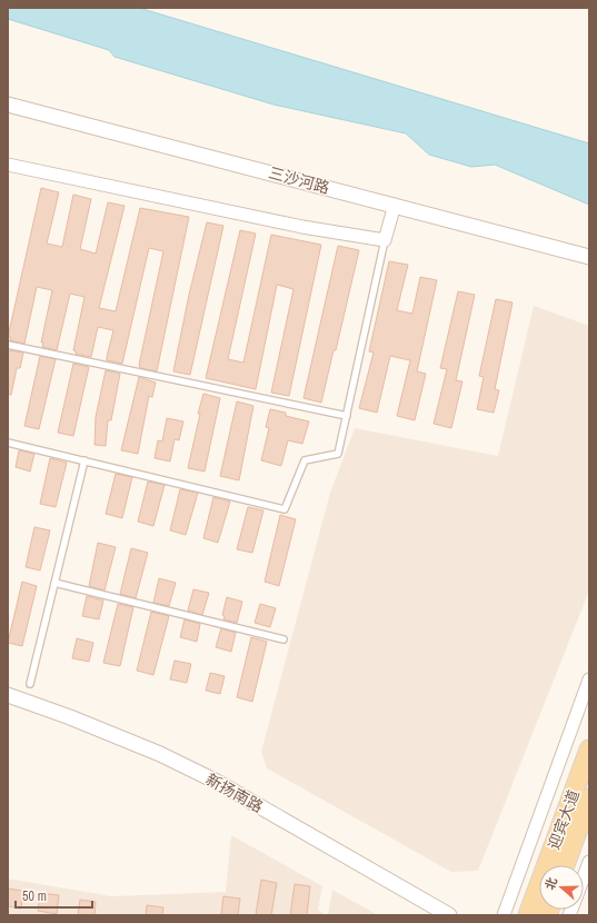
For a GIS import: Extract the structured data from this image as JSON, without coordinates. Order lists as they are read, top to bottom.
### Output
{
  "streets": {
    "main road": ["迎宾大道"],
    "street": ["三沙河路", "新扬南路"]
  },
  "scale_bar": "50 m",
  "north": "left"
}
